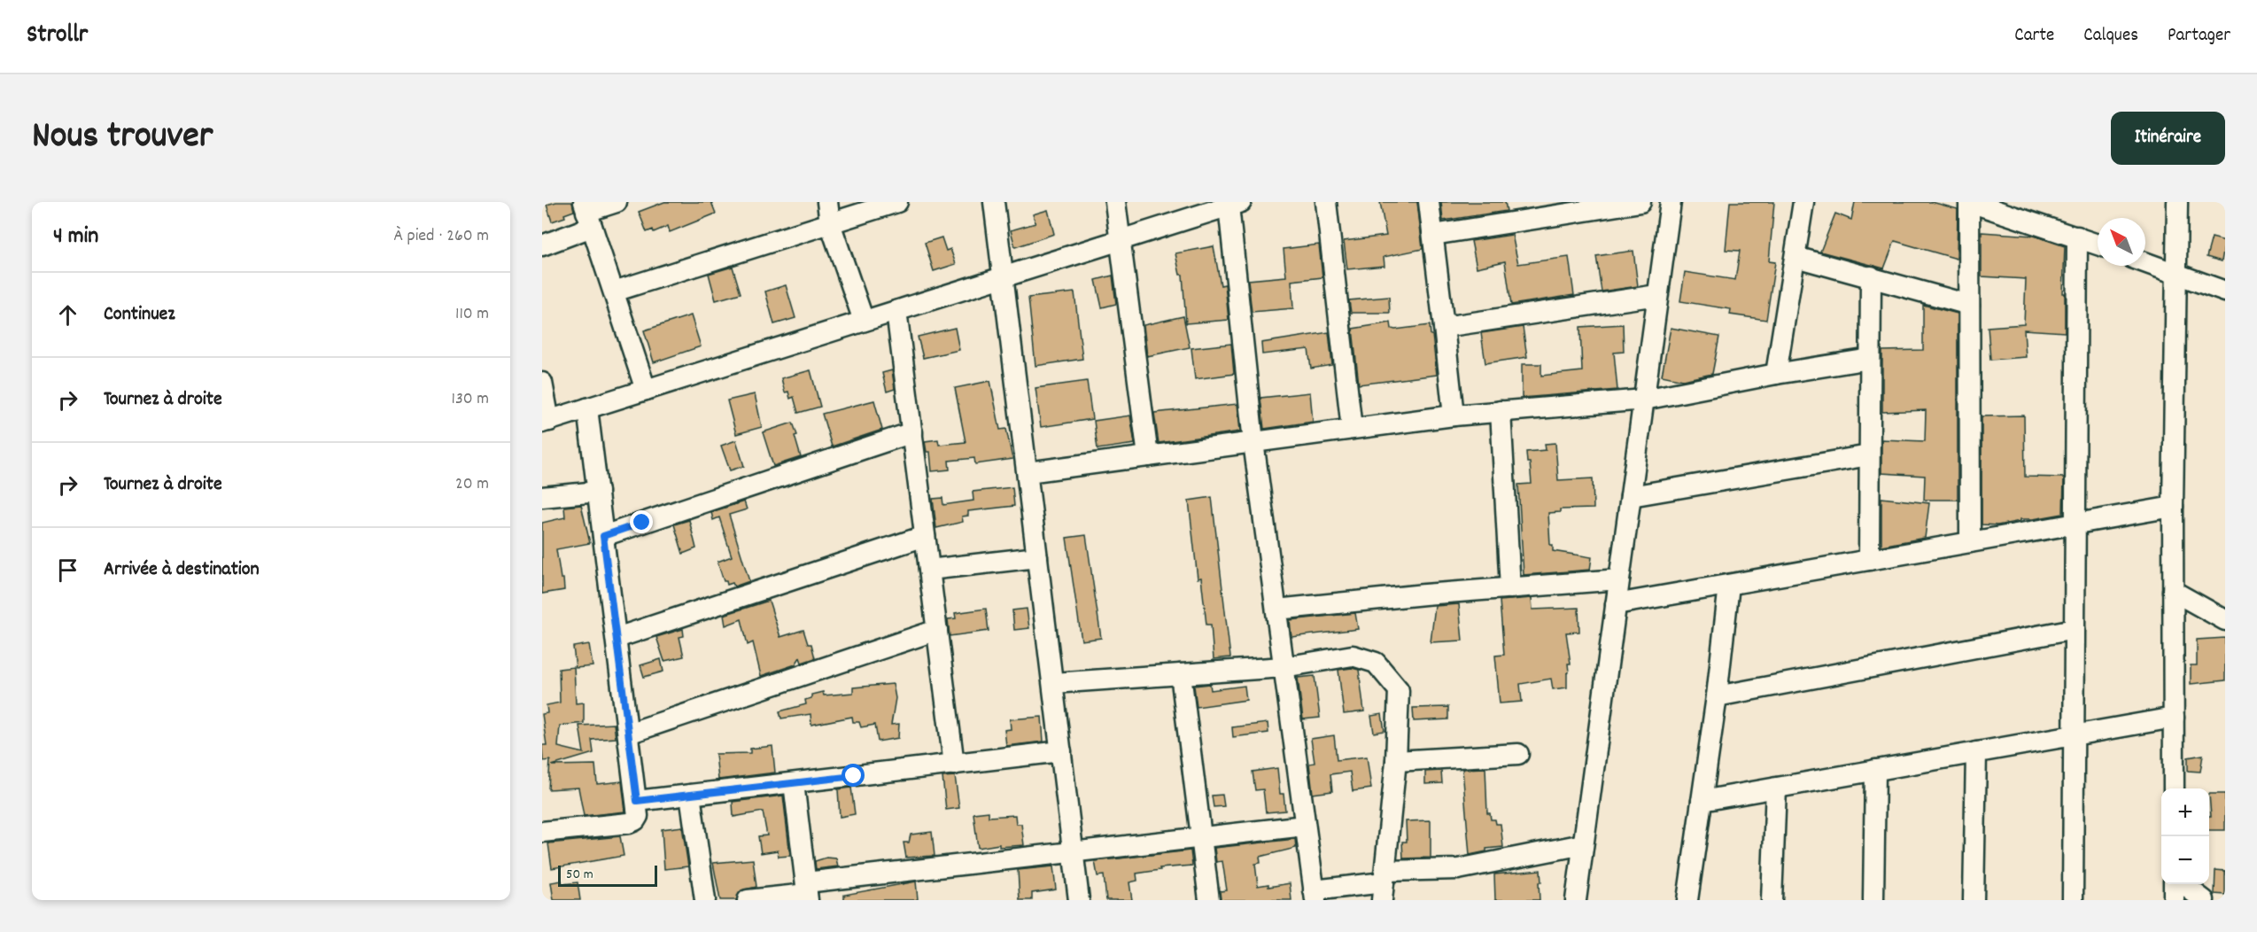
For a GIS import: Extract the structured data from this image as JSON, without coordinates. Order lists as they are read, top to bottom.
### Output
{
  "scale_bar": "50 m",
  "north": "top left",
  "page": {
    "header": "Strollr",
    "nav": ["Carte", "Calques", "Partager"],
    "title": "Nous trouver",
    "buttons": "Itinéraire",
    "heading": ["4 min", "À pied · 260 m"],
    "list": [
      ["Continuez", "110 m"],
      ["Tournez à droite", "130 m"],
      ["Tournez à droite", "20 m"],
      "Arrivée à destination"
    ],
    "map_buttons": ["+", "−"],
    "scale": "50 m"
  }
}
